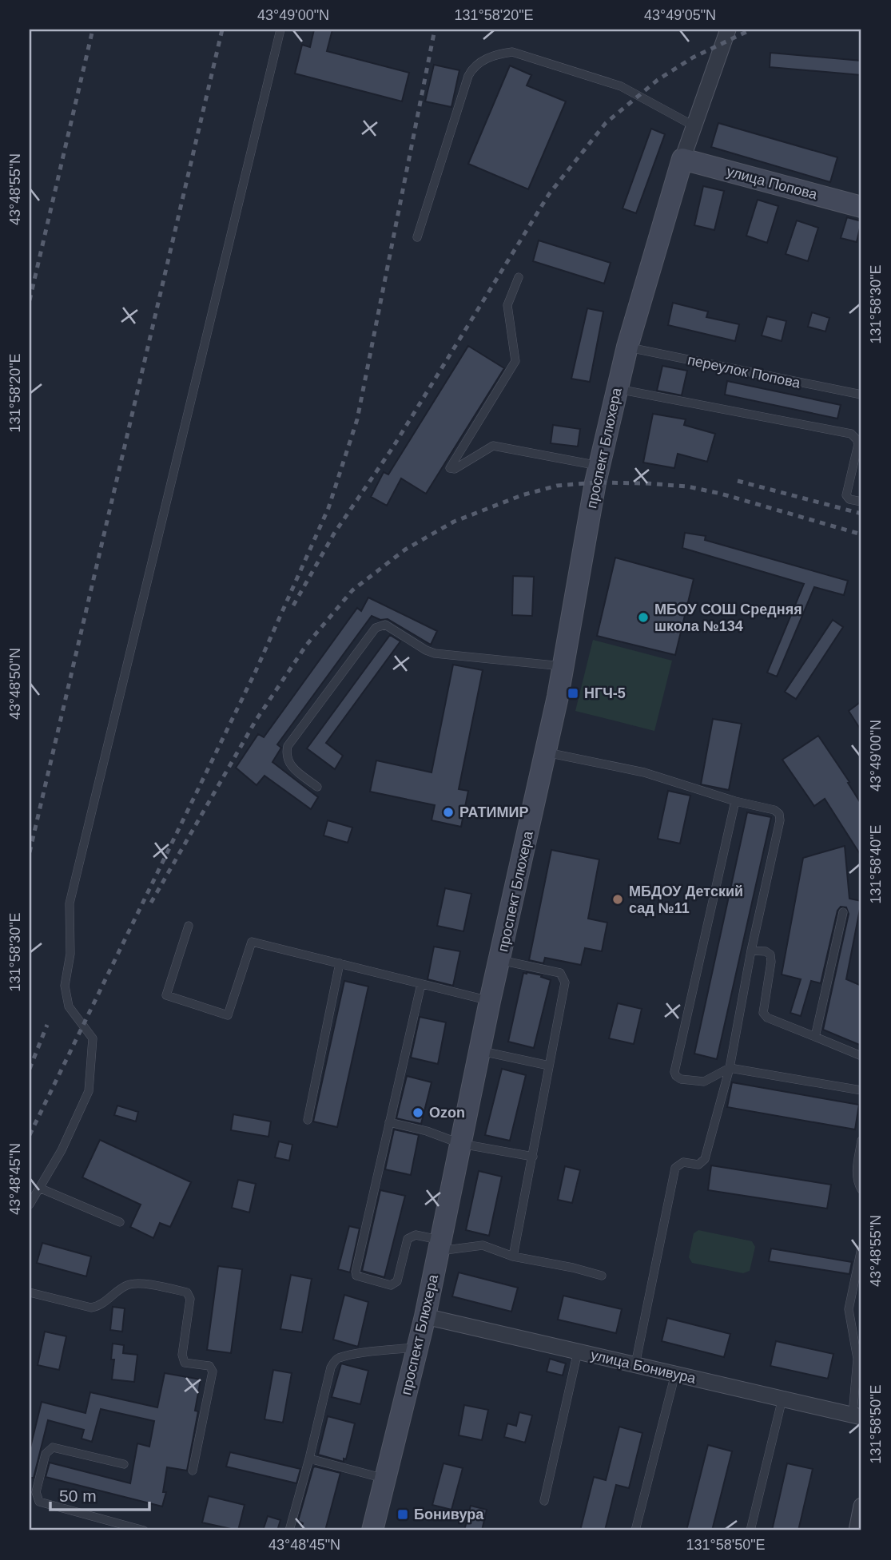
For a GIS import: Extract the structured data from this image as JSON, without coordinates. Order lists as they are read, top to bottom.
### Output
{
  "streets": {
    "street": ["улица Попова", "проспект Блюхера", "улица Бонивура"],
    "lane": ["переулок Попова"]
  },
  "crossings": [
    ["улица Попова", "проспект Блюхера"],
    ["переулок Попова", "проспект Блюхера"],
    ["проспект Блюхера", "улица Бонивура"]
  ],
  "places": {
    "other": [
      "МБОУ СОШ Средняя школа №134",
      "РАТИМИР",
      "МБДОУ Детский сад №11",
      "Ozon"
    ],
    "transit": ["НГЧ-5", "Бонивура"]
  },
  "scale_bar": "50 m",
  "coordinates": [
    "43°49'00\"N",
    "131°58'20\"E",
    "43°49'05\"N",
    "43°48'55\"N",
    "131°58'30\"E",
    "43°48'50\"N",
    "131°58'40\"E",
    "43°48'45\"N",
    "131°58'50\"E"
  ]
}
